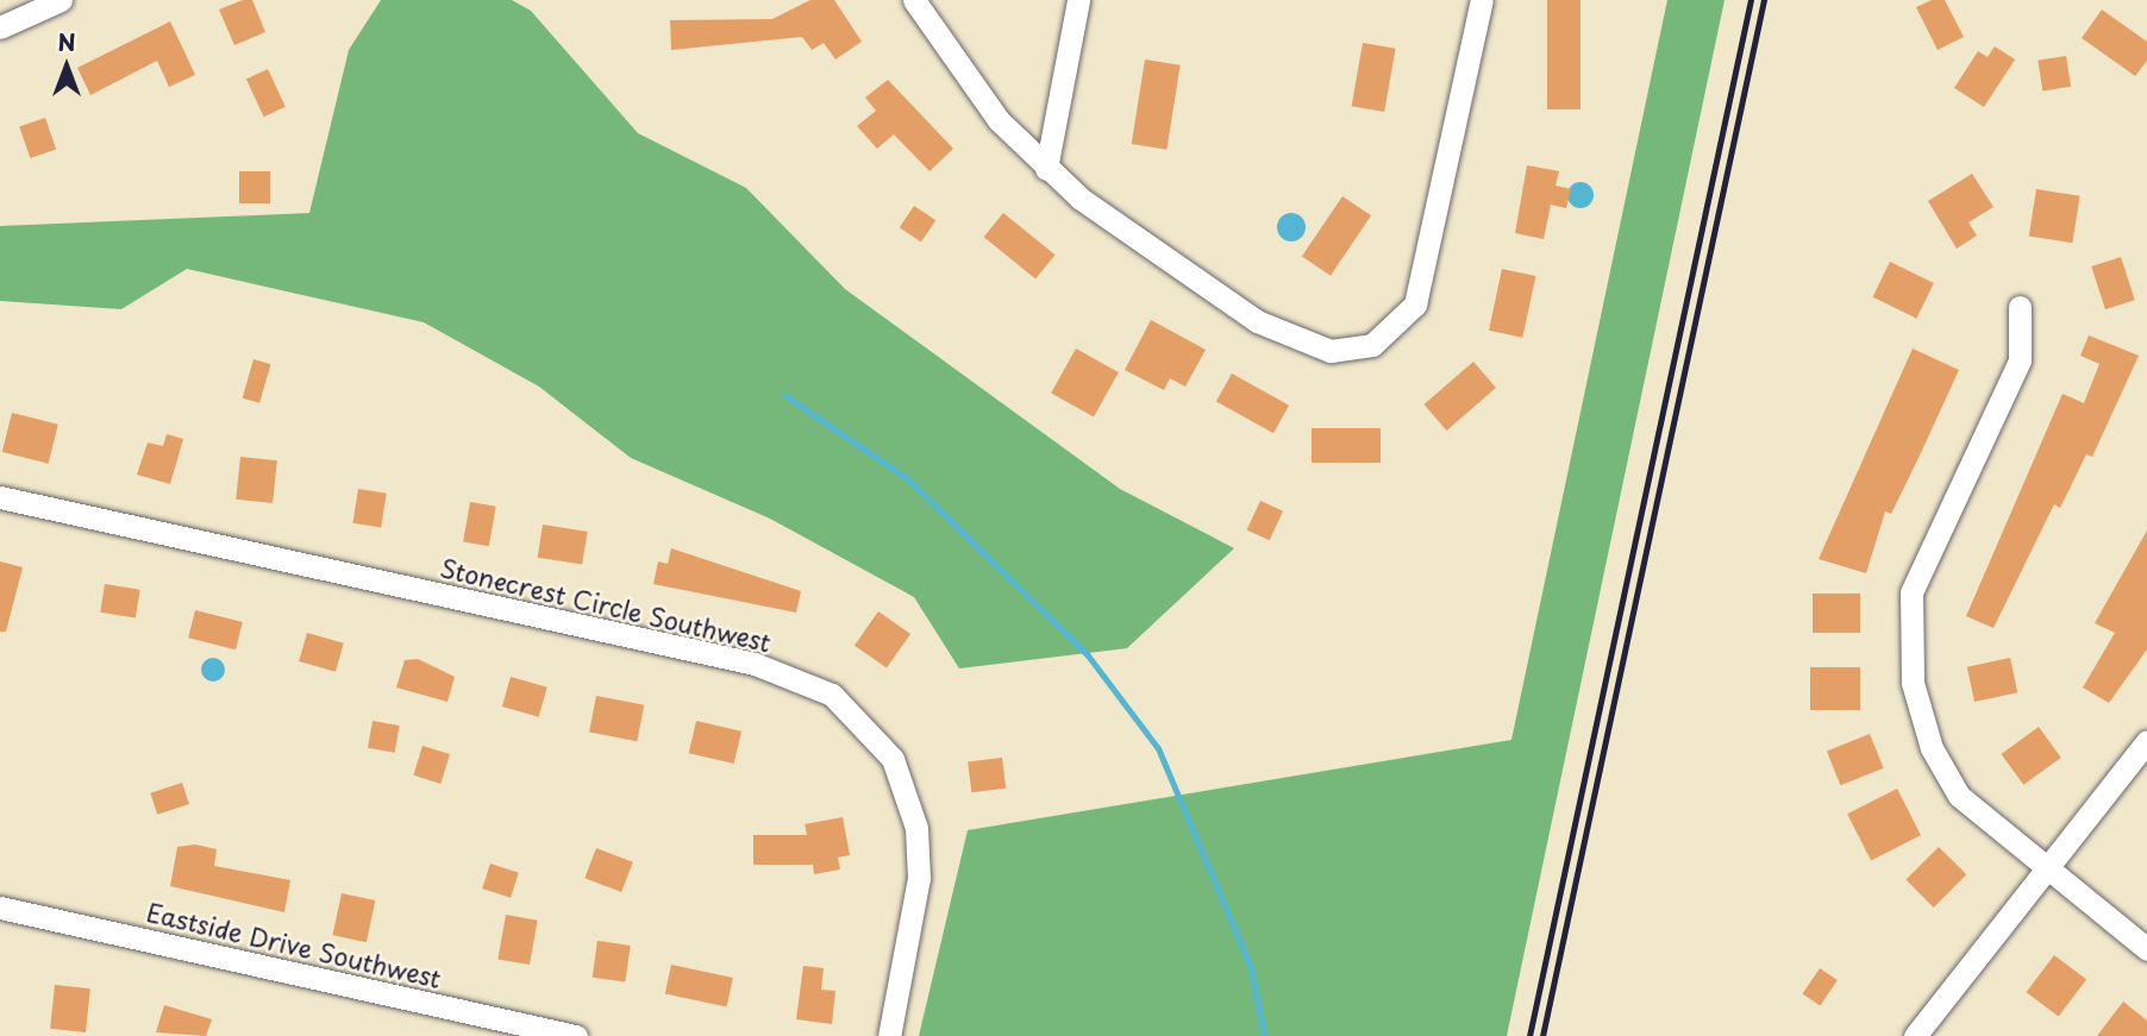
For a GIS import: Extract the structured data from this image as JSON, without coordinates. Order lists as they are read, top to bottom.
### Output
{
  "streets": {
    "street": ["Stonecrest Circle Southwest", "Eastside Drive Southwest"]
  },
  "north": "top"
}
